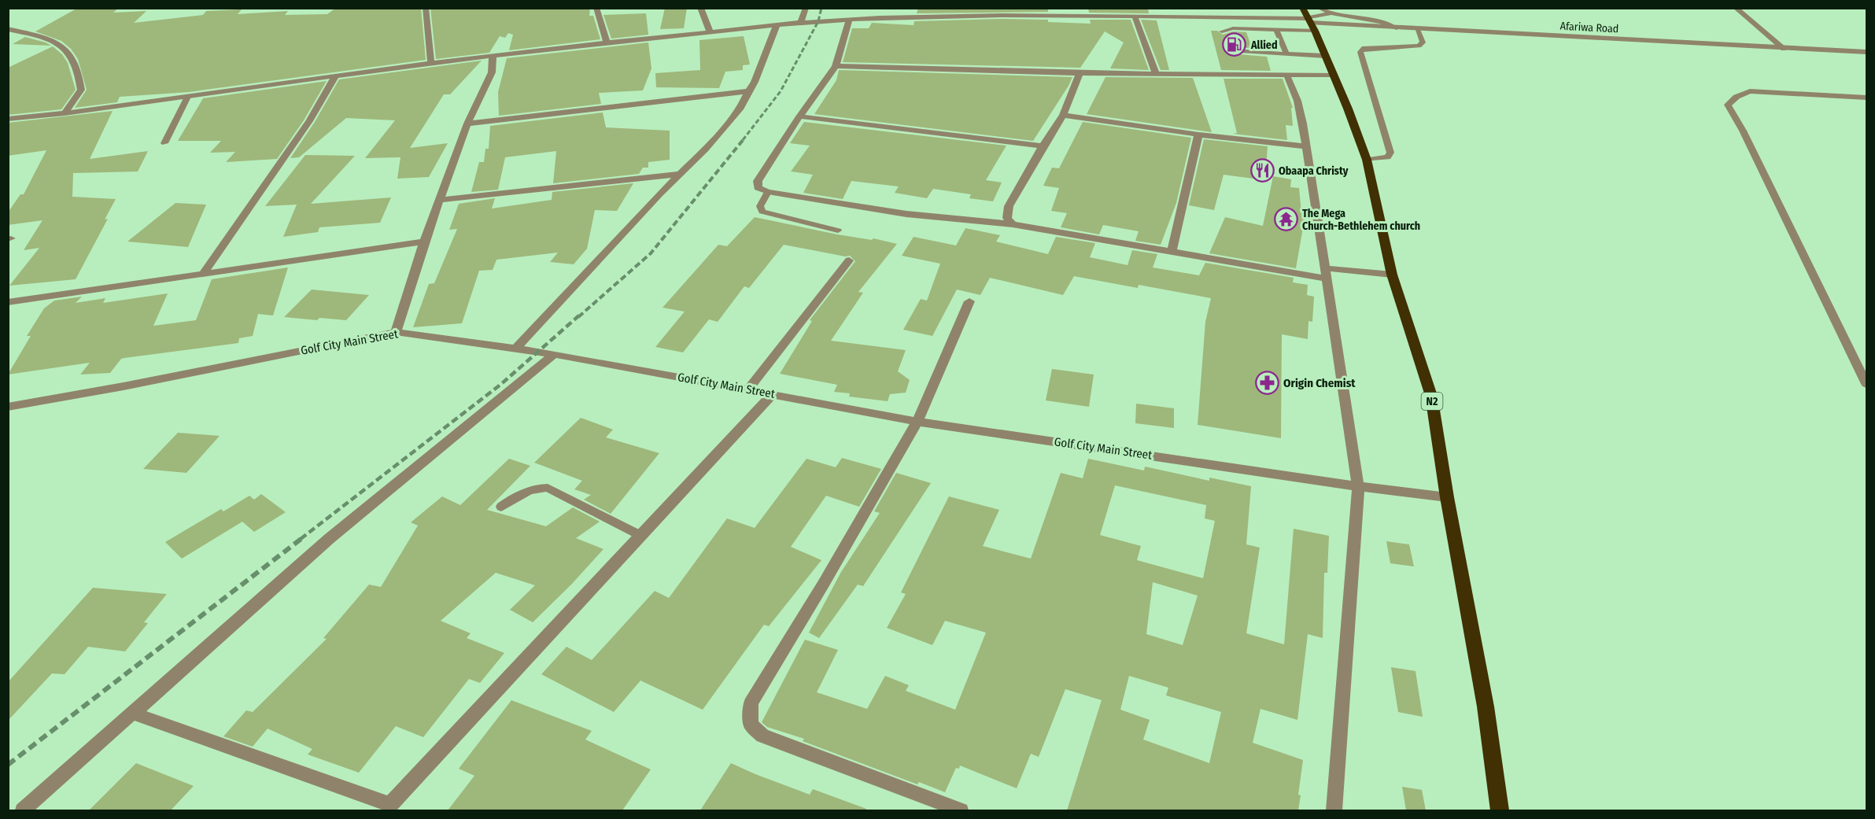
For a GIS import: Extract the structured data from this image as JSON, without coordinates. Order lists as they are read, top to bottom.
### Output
{
  "streets": {
    "highway": ["N2"],
    "street": ["Afariwa Road", "Golf City Main Street"]
  },
  "crossings": [
    ["Afariwa Road", "N2"],
    ["Golf City Main Street", "N2"]
  ],
  "places": {
    "fuel station": ["Allied"],
    "restaurant": ["Obaapa Christy"],
    "temple": ["The Mega Church-Bethlehem church"],
    "pharmacy": ["Origin Chemist"]
  }
}
